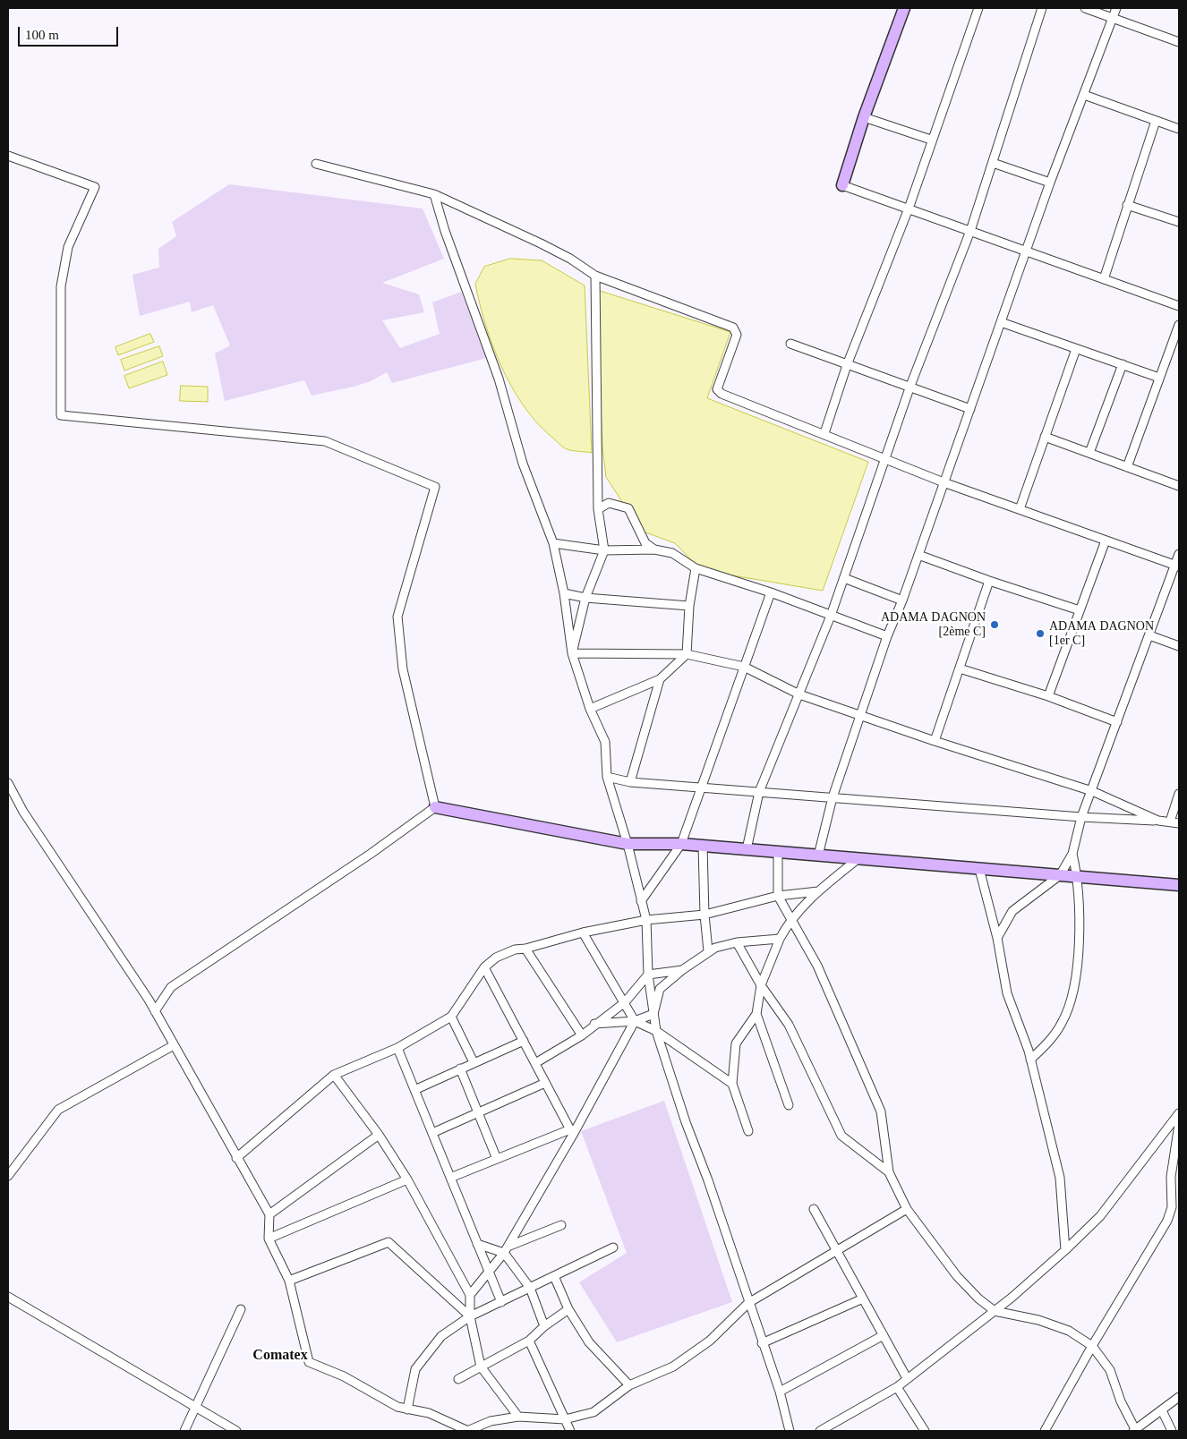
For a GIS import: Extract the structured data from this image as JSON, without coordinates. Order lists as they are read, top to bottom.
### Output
{
  "districts": ["Comatex"],
  "places": ["ADAMA DAGNON [2ème C]", "ADAMA DAGNON [1er C]"],
  "scale_bar": "100 m"
}
